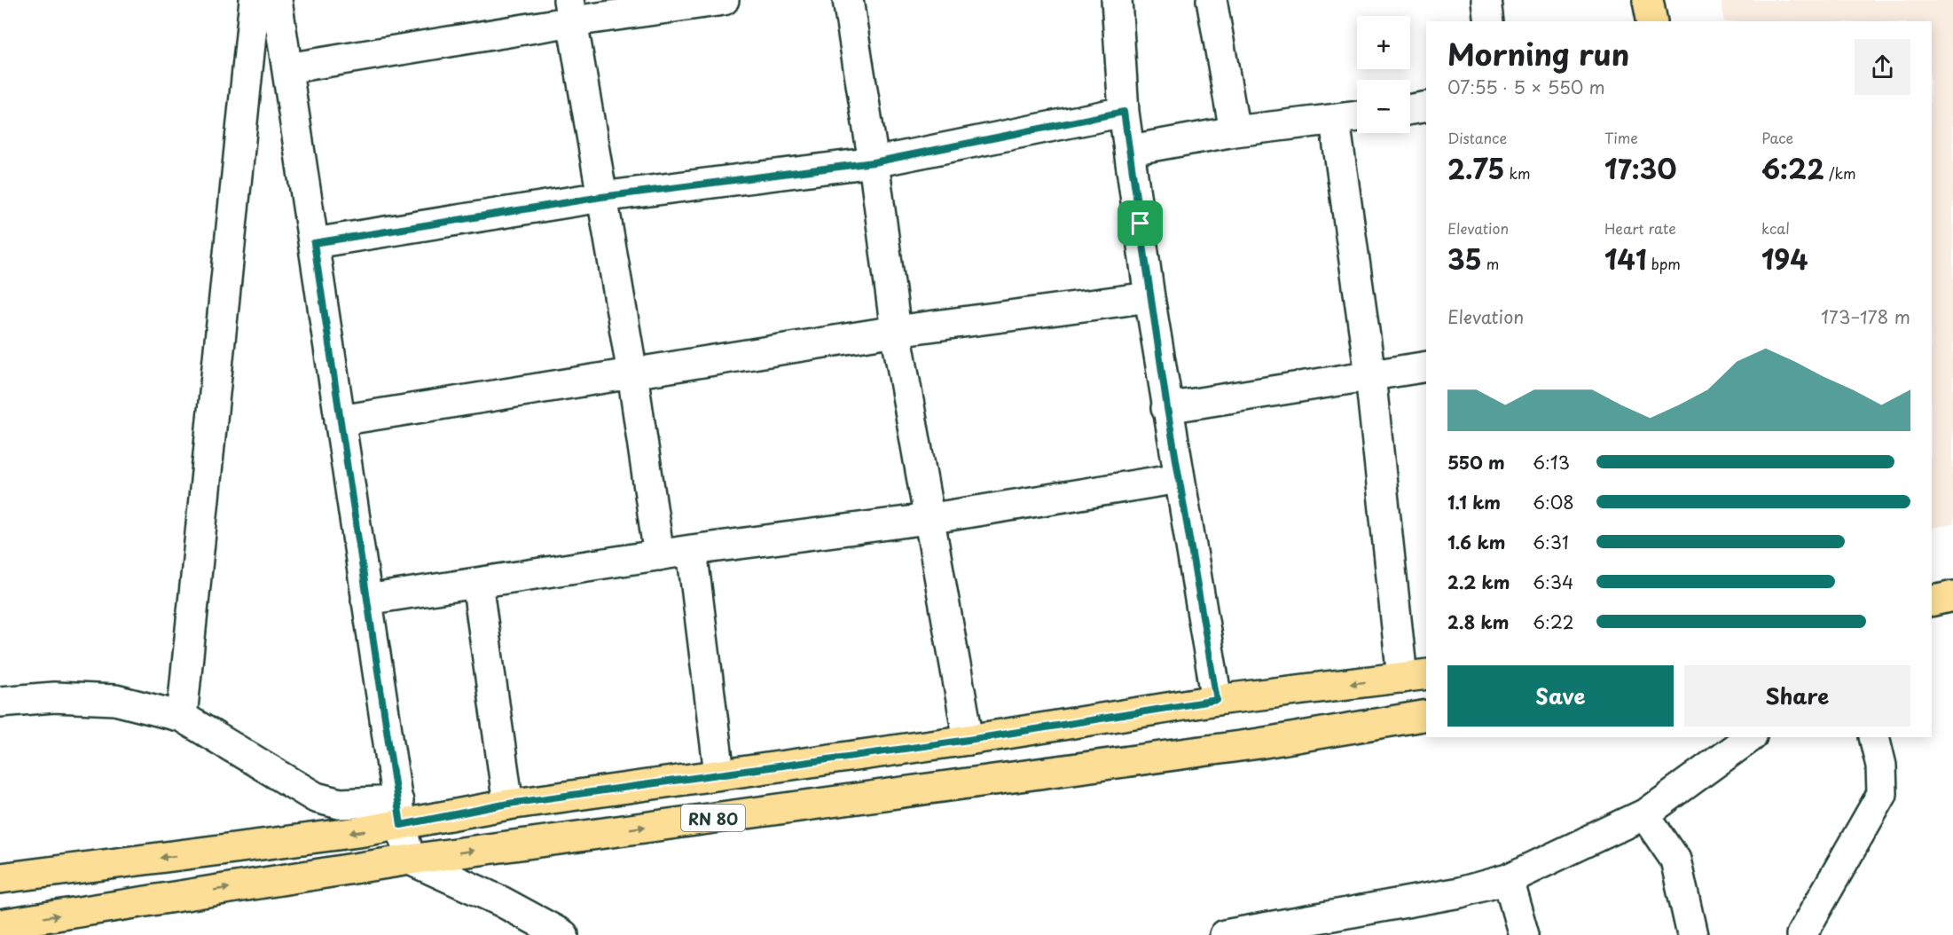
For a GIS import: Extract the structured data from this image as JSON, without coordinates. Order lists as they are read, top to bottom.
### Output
{
  "streets": {
    "main road": ["RN 80"]
  },
  "page": {
    "map_buttons": ["+", "−"],
    "heading": ["Morning run", "07:55 · 5 × 550 m"],
    "stats": [
      ["Distance", "2.75 km"],
      ["Time", "17:30"],
      ["Pace", "6:22 /km"],
      ["Elevation", "35 m"],
      ["Heart rate", "141 bpm"],
      ["kcal", "194"]
    ],
    "chart": ["Elevation", "173–178 m"],
    "list": [
      {
        "name": "550 m",
        "note": "6:13"
      },
      {
        "name": "1.1 km",
        "note": "6:08"
      },
      {
        "name": "1.6 km",
        "note": "6:31"
      },
      {
        "name": "2.2 km",
        "note": "6:34"
      },
      {
        "name": "2.8 km",
        "note": "6:22"
      }
    ],
    "buttons": ["Save", "Share"]
  }
}
